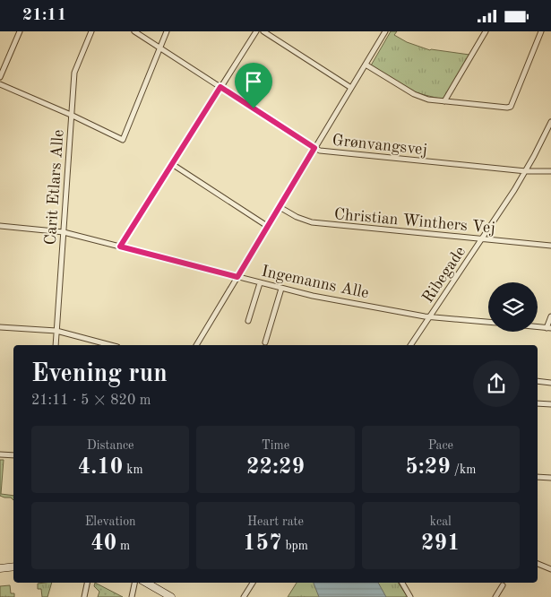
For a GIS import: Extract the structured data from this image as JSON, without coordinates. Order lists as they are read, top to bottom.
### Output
{
  "streets": {
    "street": [
      "Grønvangsvej",
      "Carit Etlars Alle",
      "Christian Winthers Vej",
      "Ribegade",
      "Ingemanns Alle"
    ]
  },
  "crossings": [
    ["Grønvangsvej", "Ribegade"],
    ["Carit Etlars Alle", "Ingemanns Alle"],
    ["Christian Winthers Vej", "Ribegade"],
    ["Ribegade", "Ingemanns Alle"]
  ],
  "page": {
    "status": "21:11",
    "heading": ["Evening run", "21:11 · 5 × 820 m"],
    "stats": [
      ["Distance", "4.10 km"],
      ["Time", "22:29"],
      ["Pace", "5:29 /km"],
      ["Elevation", "40 m"],
      ["Heart rate", "157 bpm"],
      ["kcal", "291"]
    ]
  }
}
